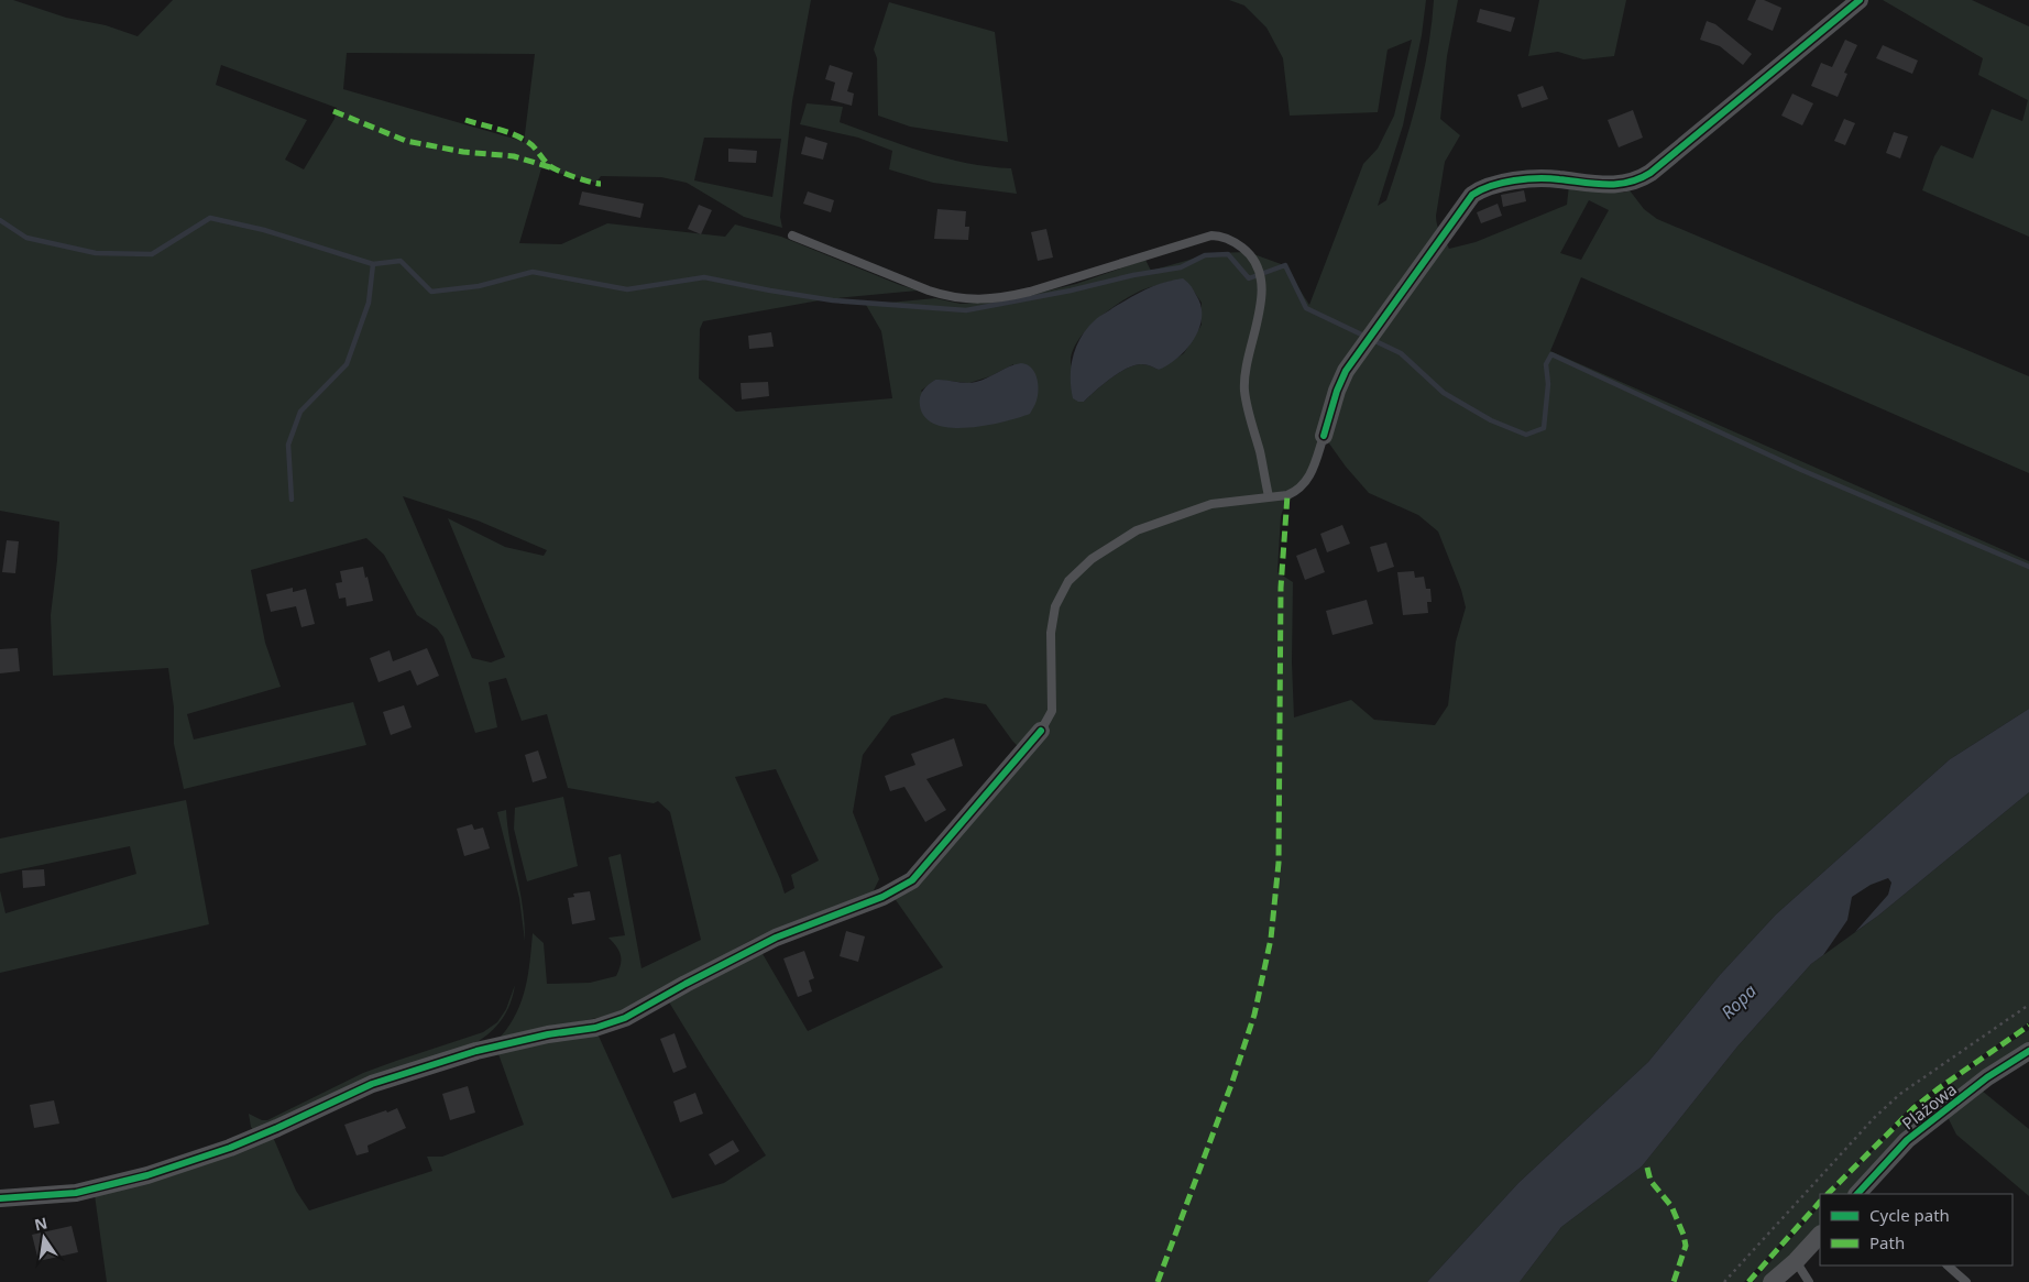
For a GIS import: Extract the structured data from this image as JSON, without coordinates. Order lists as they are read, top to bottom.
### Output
{
  "streets": {
    "street": ["Plażowa"]
  },
  "water": ["Ropa"],
  "legend": ["Cycle path", "Path"],
  "north": "top"
}
